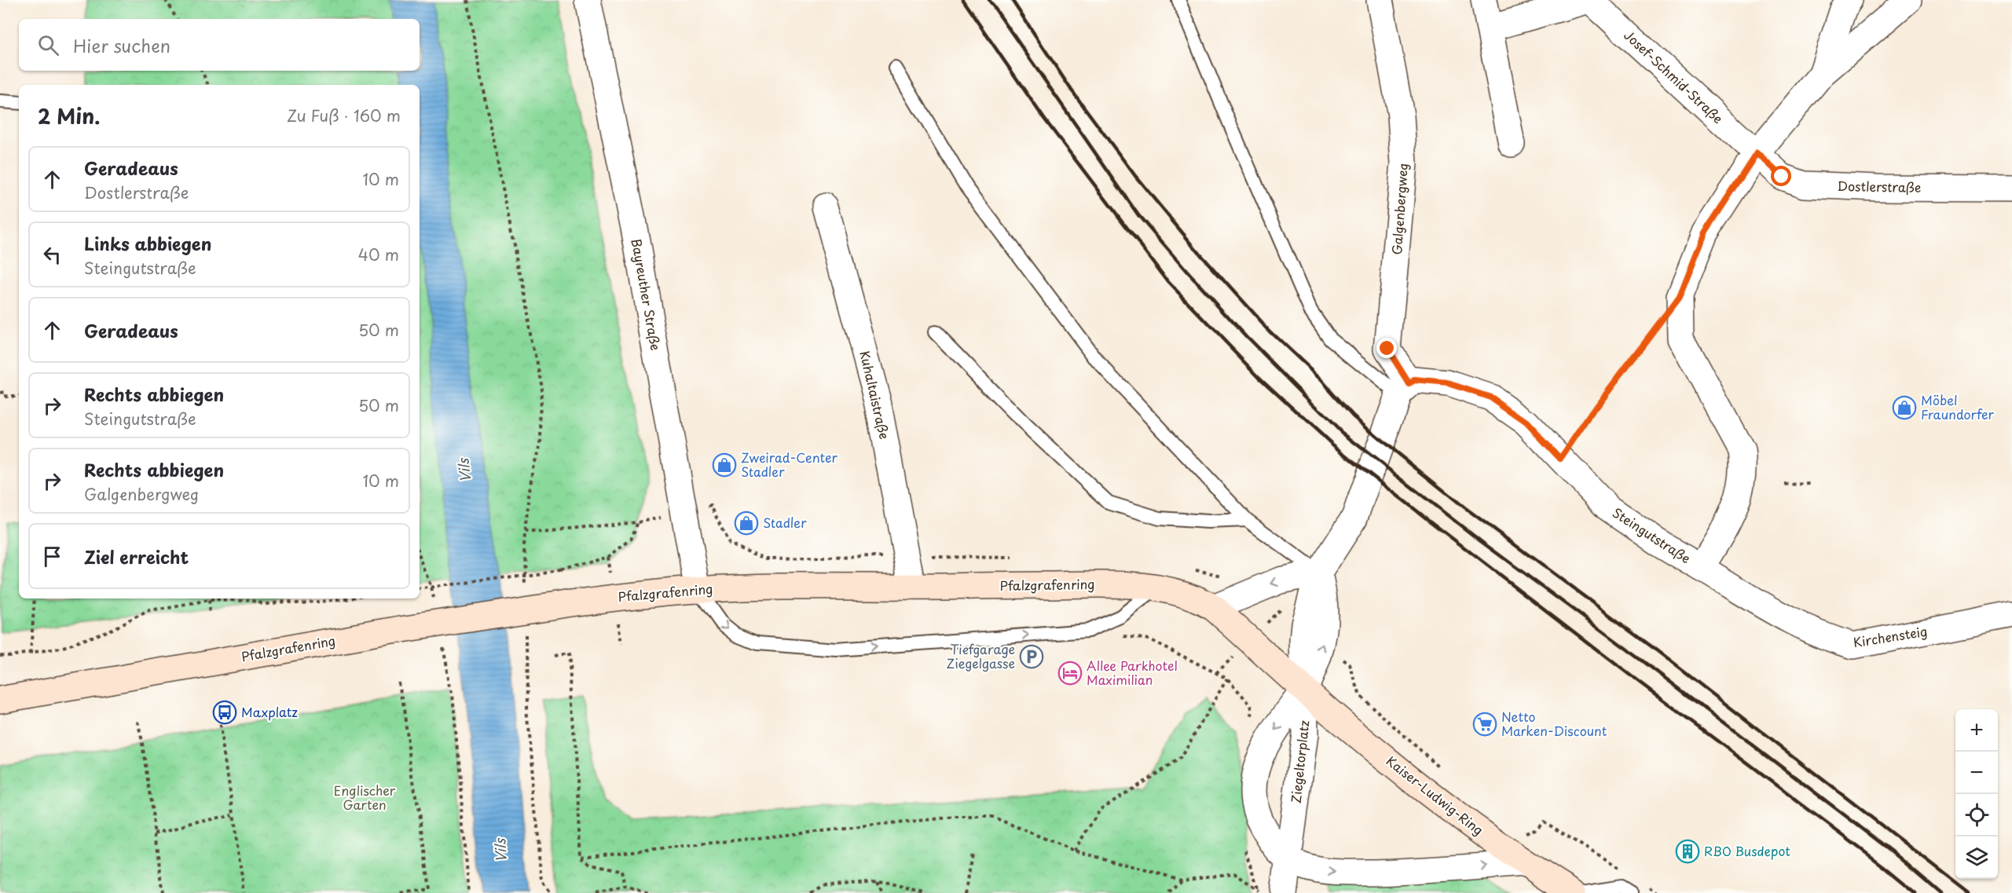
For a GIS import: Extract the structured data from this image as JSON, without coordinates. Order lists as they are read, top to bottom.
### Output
{
  "streets": {
    "main road": ["Pfalzgrafenring", "Kaiser-Ludwig-Ring"],
    "street": [
      "Josef-Schmid-Straße",
      "Dostlerstraße",
      "Galgenbergweg",
      "Bayreuther Straße",
      "Kuhaltaistraße",
      "Steingutstraße",
      "Kirchensteig",
      "Ziegeltorplatz"
    ]
  },
  "crossings": [
    ["Josef-Schmid-Straße", "Dostlerstraße"],
    ["Josef-Schmid-Straße", "Steingutstraße"],
    ["Dostlerstraße", "Steingutstraße"],
    ["Galgenbergweg", "Steingutstraße"],
    ["Bayreuther Straße", "Pfalzgrafenring"],
    ["Kuhaltaistraße", "Pfalzgrafenring"],
    ["Steingutstraße", "Kirchensteig"],
    ["Pfalzgrafenring", "Ziegeltorplatz"],
    ["Pfalzgrafenring", "Kaiser-Ludwig-Ring"],
    ["Ziegeltorplatz", "Kaiser-Ludwig-Ring"]
  ],
  "water": ["Vils"],
  "parks": ["Englischer Garten"],
  "places": {
    "shop": ["Möbel Fraundorfer", "Zweirad-Center Stadler", "Stadler"],
    "parking": ["Tiefgarage Ziegelgasse"],
    "hotel": ["Allee Parkhotel Maximilian"],
    "bus stop": ["Maxplatz"],
    "supermarket": ["Netto Marken-Discount"],
    "building": ["RBO Busdepot"]
  },
  "page": {
    "search": "Hier suchen",
    "heading": ["2 Min.", "Zu Fuß · 160 m"],
    "list": [
      ["Geradeaus", "Dostlerstraße", "10 m"],
      ["Links abbiegen", "Steingutstraße", "40 m"],
      ["Geradeaus", "50 m"],
      ["Rechts abbiegen", "Steingutstraße", "50 m"],
      ["Rechts abbiegen", "Galgenbergweg", "10 m"],
      "Ziel erreicht"
    ],
    "map_buttons": ["+", "−"]
  }
}
